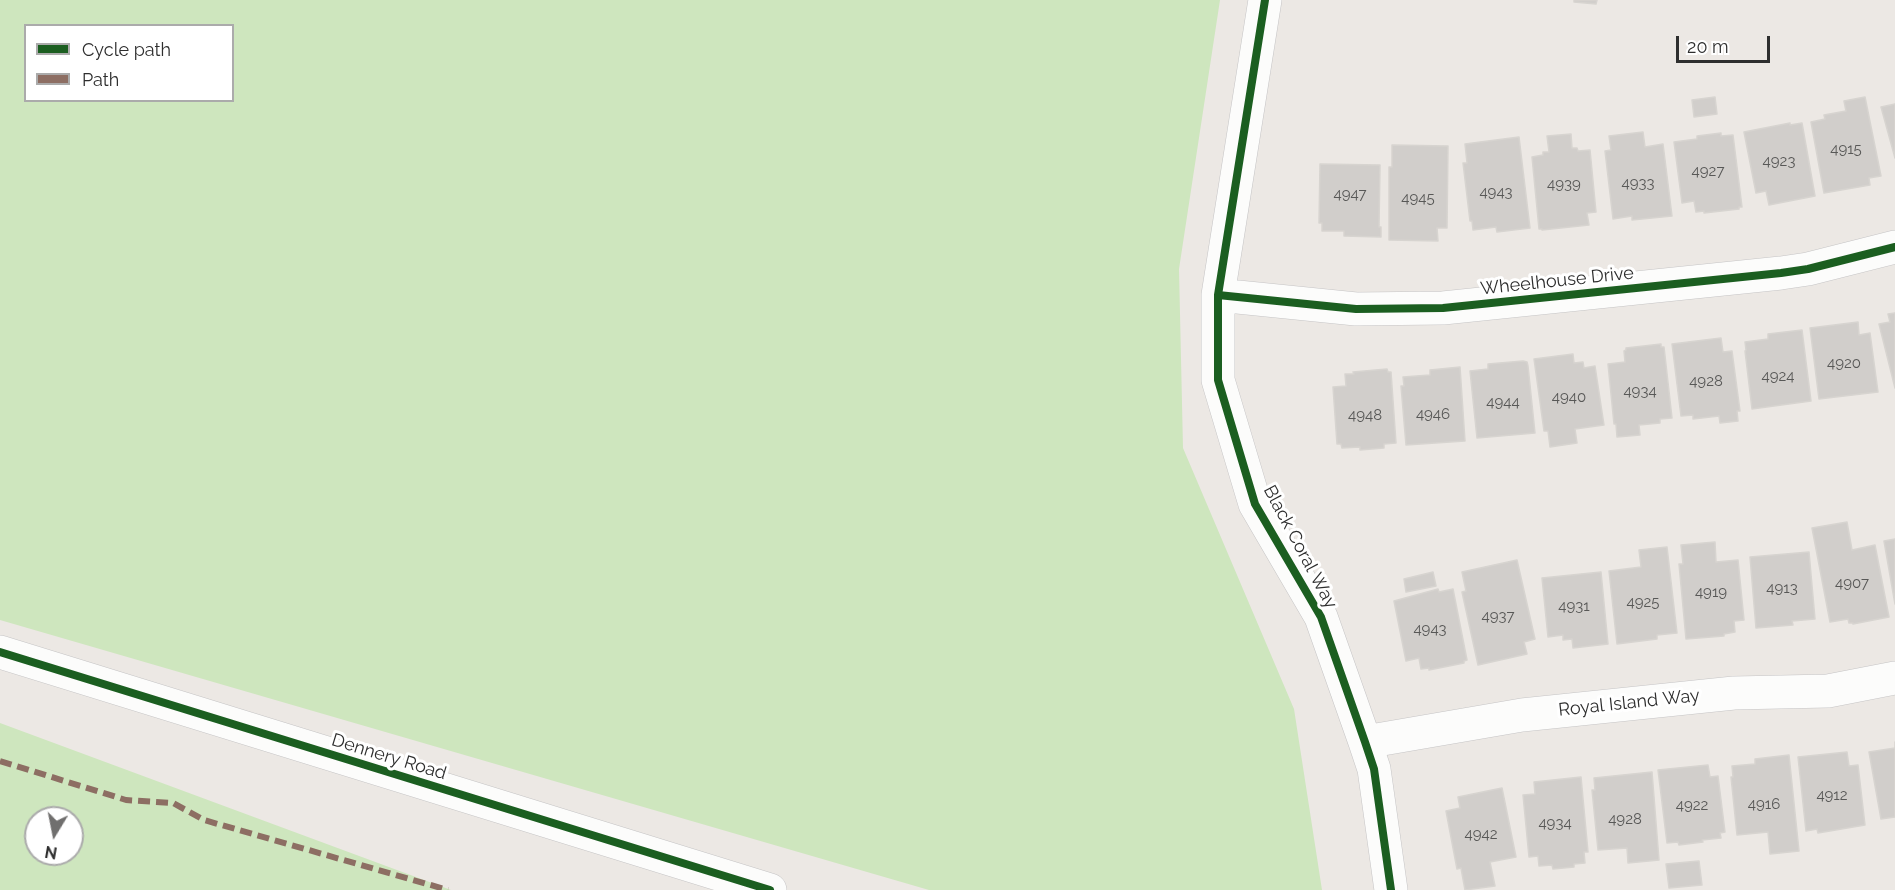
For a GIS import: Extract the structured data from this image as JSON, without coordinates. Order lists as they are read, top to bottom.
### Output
{
  "streets": {
    "street": [
      "Wheelhouse Drive",
      "Black Coral Way",
      "Royal Island Way",
      "Dennery Road"
    ]
  },
  "crossings": [
    ["Wheelhouse Drive", "Black Coral Way"],
    ["Black Coral Way", "Royal Island Way"]
  ],
  "house_numbers": [
    "4915",
    "4923",
    "4927",
    "4933",
    "4939",
    "4943",
    "4947",
    "4945",
    "4920",
    "4924",
    "4928",
    "4934",
    "4940",
    "4944",
    "4946",
    "4948",
    "4907",
    "4913",
    "4919",
    "4925",
    "4931",
    "4937",
    "4943",
    "4912",
    "4916",
    "4922",
    "4928",
    "4934",
    "4942"
  ],
  "legend": ["Cycle path", "Path"],
  "scale_bar": "20 m",
  "north": "bottom"
}
